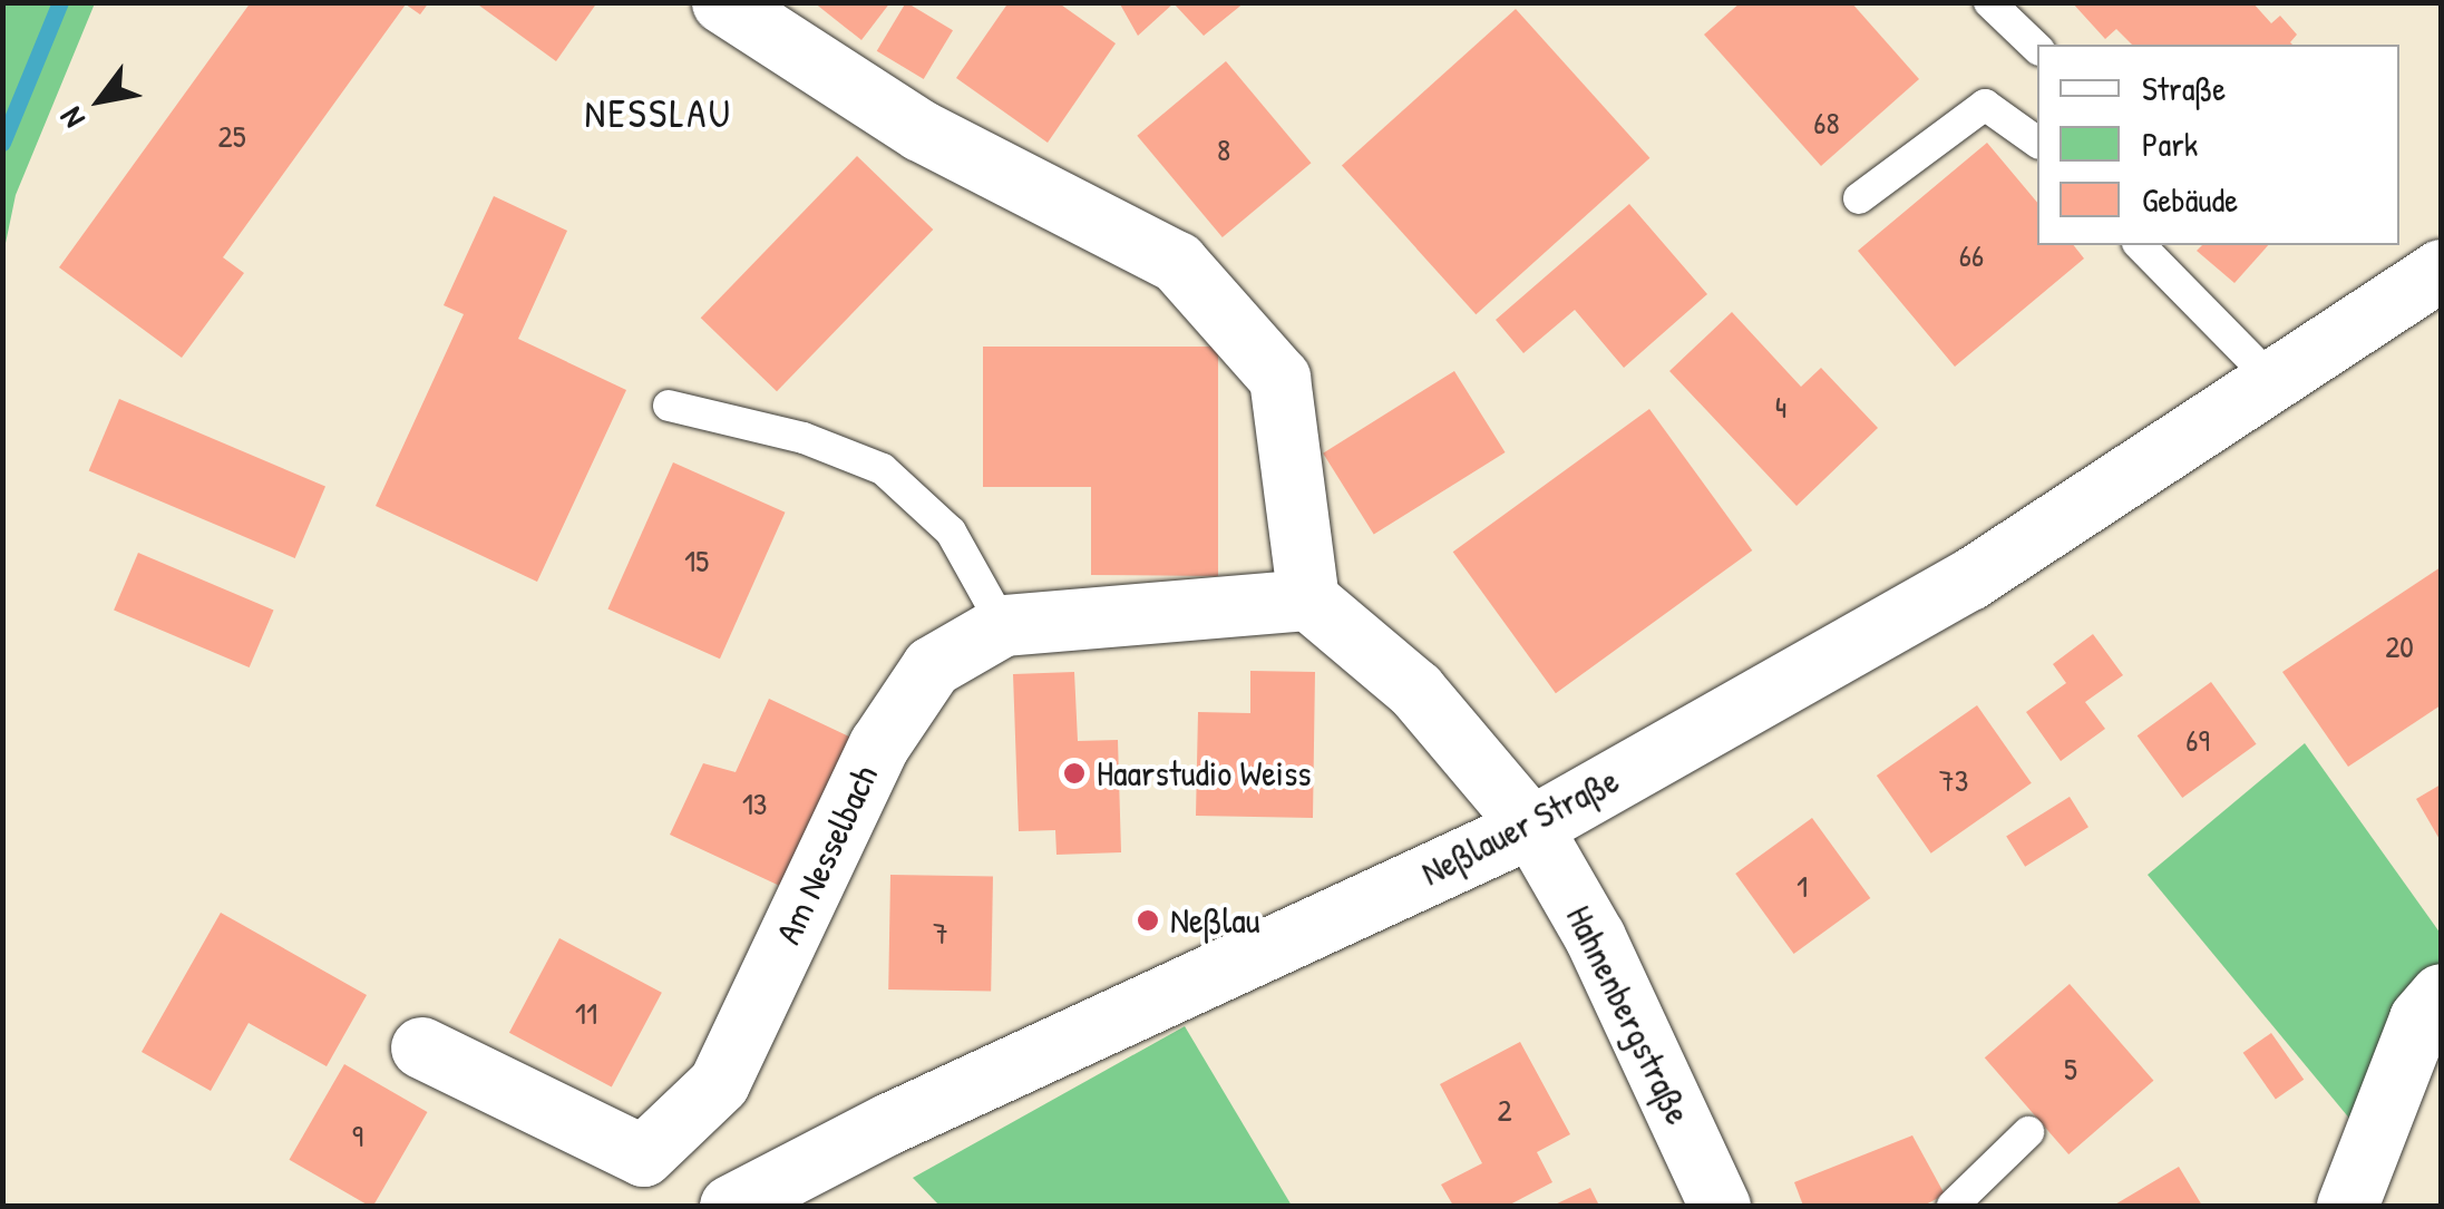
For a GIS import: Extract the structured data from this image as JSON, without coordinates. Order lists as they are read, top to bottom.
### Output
{
  "streets": {
    "street": ["Neßlauer Straße", "Am Nesselbach", "Hahnenbergstraße"]
  },
  "crossings": [
    ["Neßlauer Straße", "Hahnenbergstraße"]
  ],
  "districts": ["NESSLAU"],
  "places": ["Haarstudio Weiss", "Neßlau"],
  "house_numbers": [
    "68",
    "25",
    "8",
    "66",
    "4",
    "15",
    "20",
    "69",
    "73",
    "13",
    "1",
    "7",
    "11",
    "5",
    "2",
    "9"
  ],
  "legend": ["Straße", "Park", "Gebäude"],
  "north": "bottom left"
}
